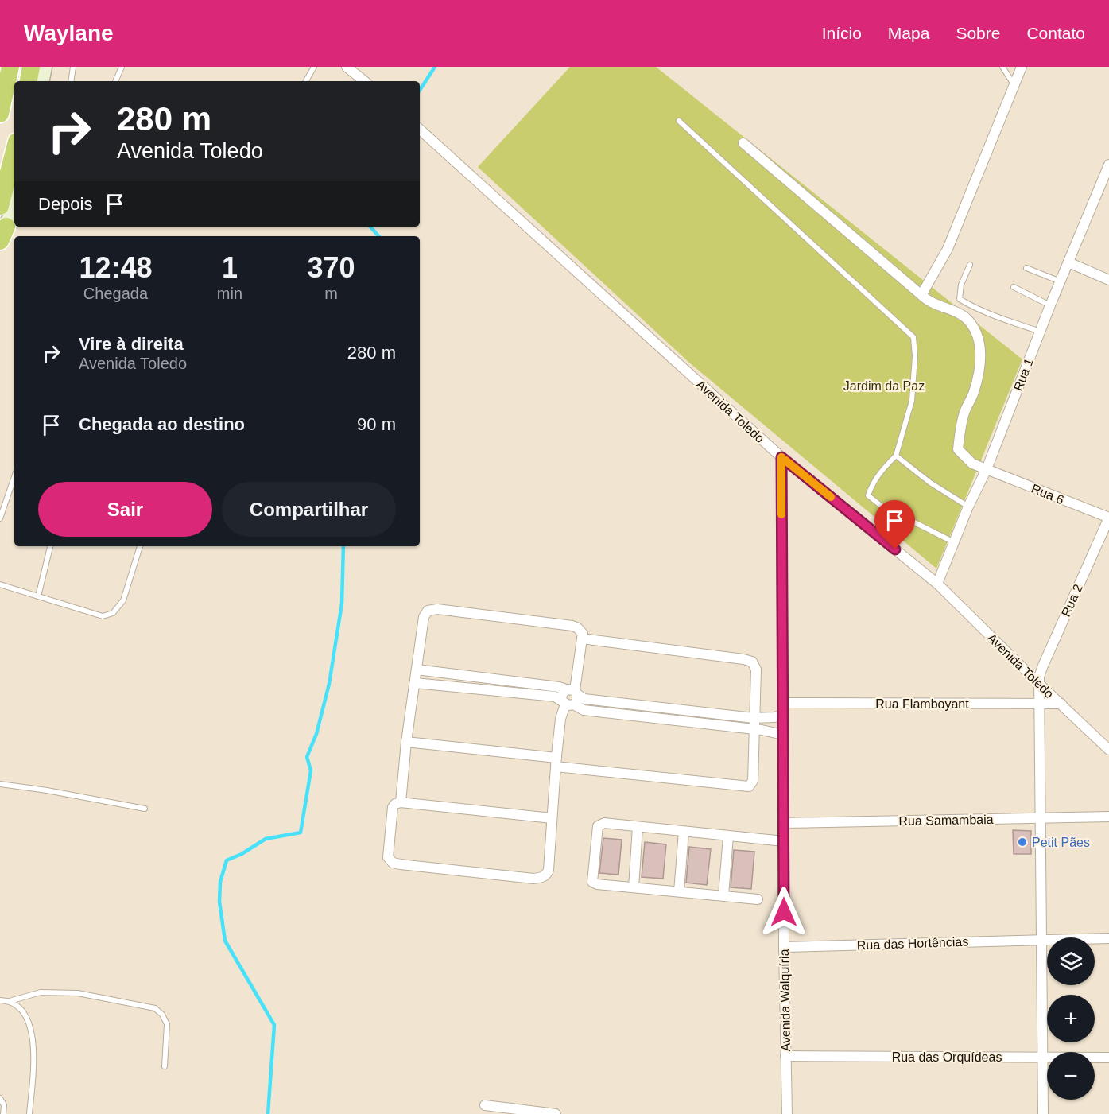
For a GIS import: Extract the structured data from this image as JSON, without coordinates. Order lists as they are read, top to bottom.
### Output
{
  "streets": {
    "street": [
      "Rua 1",
      "Avenida Toledo",
      "Rua 6",
      "Rua 2",
      "Rua Flamboyant",
      "Rua Samambaia",
      "Rua das Hortências",
      "Avenida Walquíria",
      "Rua das Orquídeas"
    ]
  },
  "crossings": [
    ["Rua 1", "Avenida Toledo"],
    ["Rua 1", "Rua 6"],
    ["Avenida Toledo", "Rua 2"],
    ["Avenida Toledo", "Rua Flamboyant"],
    ["Avenida Toledo", "Avenida Walquíria"],
    ["Rua 6", "Rua 2"],
    ["Rua Flamboyant", "Avenida Walquíria"],
    ["Rua Samambaia", "Avenida Walquíria"],
    ["Rua das Hortências", "Avenida Walquíria"],
    ["Avenida Walquíria", "Rua das Orquídeas"]
  ],
  "parks": ["Jardim da Paz"],
  "places": ["Petit Pães"],
  "page": {
    "header": "Waylane",
    "nav": [
      "Início",
      "Mapa",
      "Sobre",
      "Contato"
    ],
    "turn": ["280 m", "Avenida Toledo"],
    "then": "Depois",
    "eta": [
      "12:48",
      "Chegada",
      "1",
      "min",
      "370",
      "m"
    ],
    "list": [
      {
        "name": "Vire à direita",
        "note": "Avenida Toledo",
        "value": "280 m"
      },
      {
        "name": "Chegada ao destino",
        "value": "90 m"
      }
    ],
    "buttons": ["Sair", "Compartilhar"],
    "map_buttons": ["+", "−"]
  }
}
